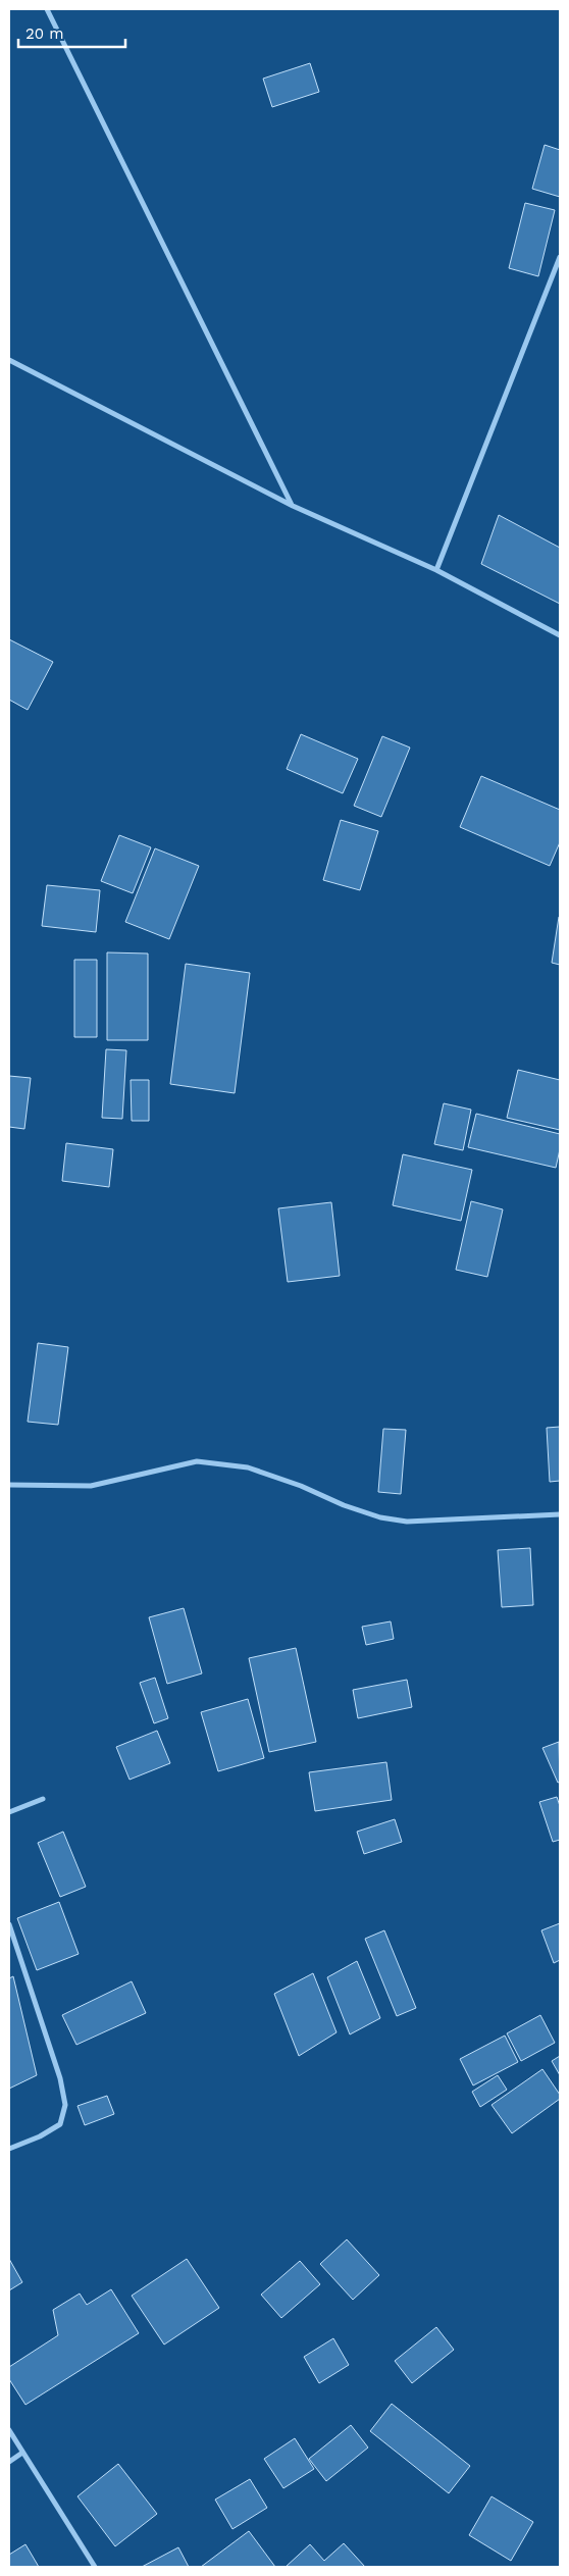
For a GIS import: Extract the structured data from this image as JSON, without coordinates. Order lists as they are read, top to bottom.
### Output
{
  "scale_bar": "20 m"
}
